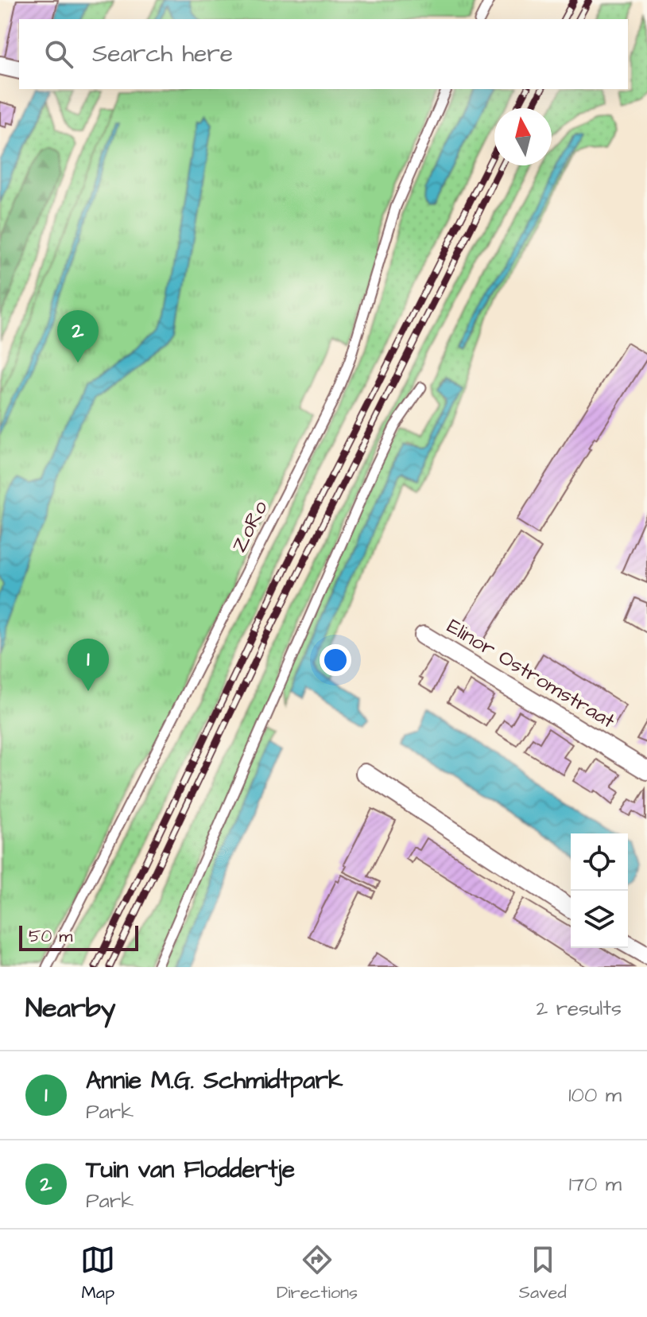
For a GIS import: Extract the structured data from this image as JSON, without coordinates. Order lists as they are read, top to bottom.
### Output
{
  "streets": {
    "street": ["Elinor Ostromstraat"],
    "lane": ["ZoRo"]
  },
  "scale_bar": "50 m",
  "north": "top",
  "page": {
    "search": "Search here",
    "pins": ["2", "1"],
    "scale": "50 m",
    "heading": ["Nearby", "2 results"],
    "list": [
      {
        "mark": "1",
        "name": "Annie M.G. Schmidtpark",
        "note": "Park",
        "value": "100 m"
      },
      {
        "mark": "2",
        "name": "Tuin van Floddertje",
        "note": "Park",
        "value": "170 m"
      }
    ],
    "nav": ["Map", "Directions", "Saved"]
  }
}
